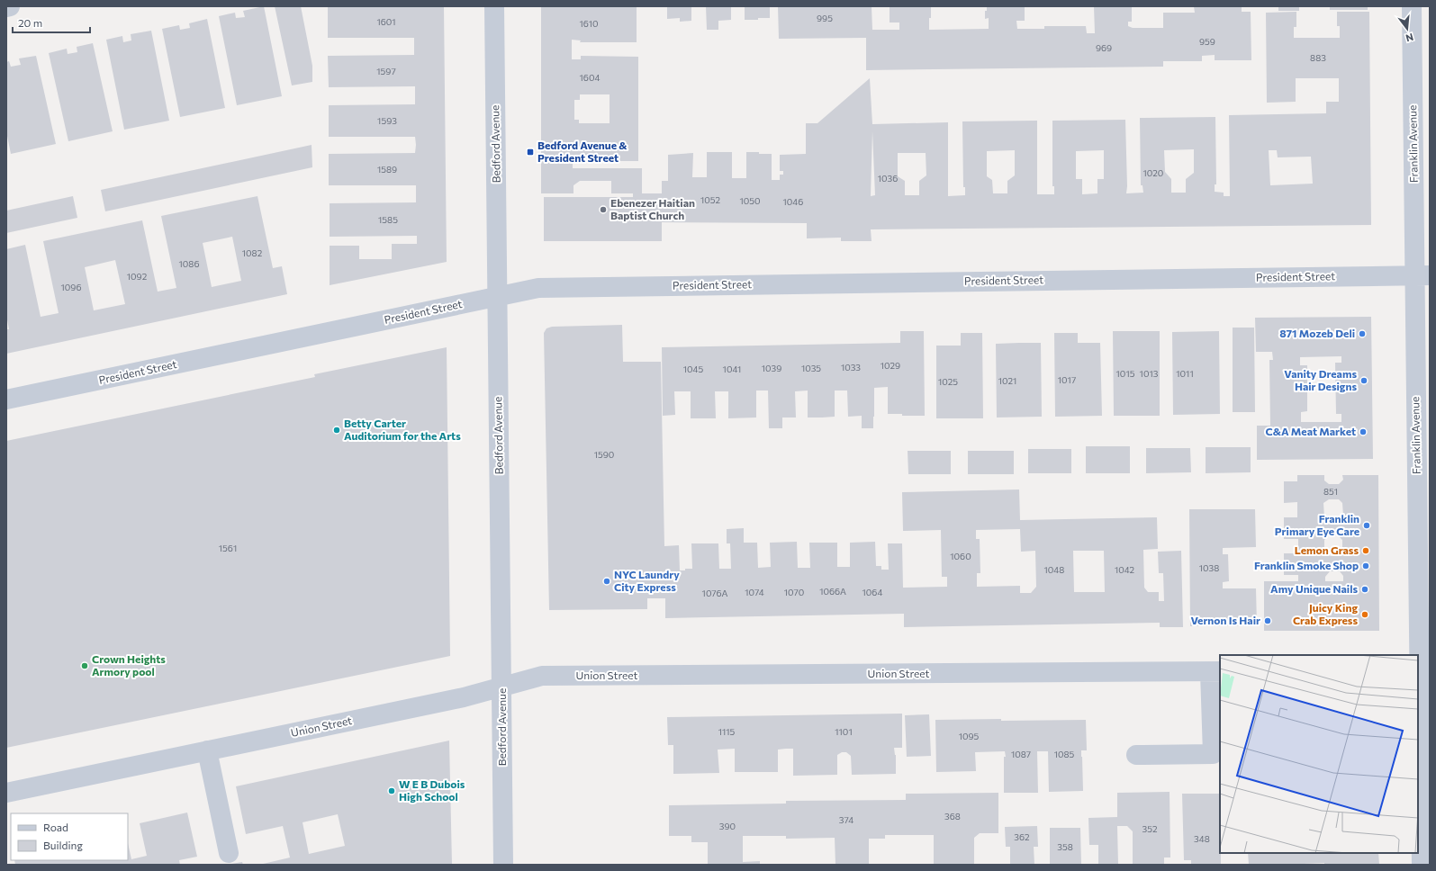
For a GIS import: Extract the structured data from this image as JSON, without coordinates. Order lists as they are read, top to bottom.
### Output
{
  "streets": {
    "street": [
      "Bedford Avenue",
      "Franklin Avenue",
      "President Street",
      "Union Street"
    ]
  },
  "crossings": [
    ["Bedford Avenue", "President Street"],
    ["Bedford Avenue", "Union Street"],
    ["Franklin Avenue", "President Street"]
  ],
  "places": {
    "transit": ["Bedford Avenue & President Street"],
    "other": [
      "Ebenezer Haitian Baptist Church",
      "871 Mozeb Deli",
      "Vanity Dreams Hair Designs",
      "Betty Carter Auditorium for the Arts",
      "C&A Meat Market",
      "Franklin Primary Eye Care",
      "Lemon Grass",
      "Franklin Smoke Shop",
      "NYC Laundry City Express",
      "Amy Unique Nails",
      "Juicy King Crab Express",
      "Vernon Is Hair",
      "Crown Heights Armory pool",
      "W E B Dubois High School"
    ]
  },
  "house_numbers": [
    "995",
    "1601",
    "1610",
    "959",
    "969",
    "883",
    "1597",
    "1604",
    "1593",
    "1589",
    "1020",
    "1036",
    "1052",
    "1050",
    "1046",
    "1585",
    "1082",
    "1086",
    "1092",
    "1096",
    "1029",
    "1033",
    "1039",
    "1035",
    "1045",
    "1041",
    "1015",
    "1013",
    "1011",
    "1017",
    "1021",
    "1025",
    "1590",
    "851",
    "1561",
    "1060",
    "1038",
    "1048",
    "1042",
    "1066A",
    "1074",
    "1070",
    "1064",
    "1076A",
    "1115",
    "1101",
    "1095",
    "1087",
    "1085",
    "368",
    "374",
    "390",
    "352",
    "362",
    "348",
    "358"
  ],
  "legend": ["Road", "Building"],
  "scale_bar": "20 m",
  "north": "bottom"
}
